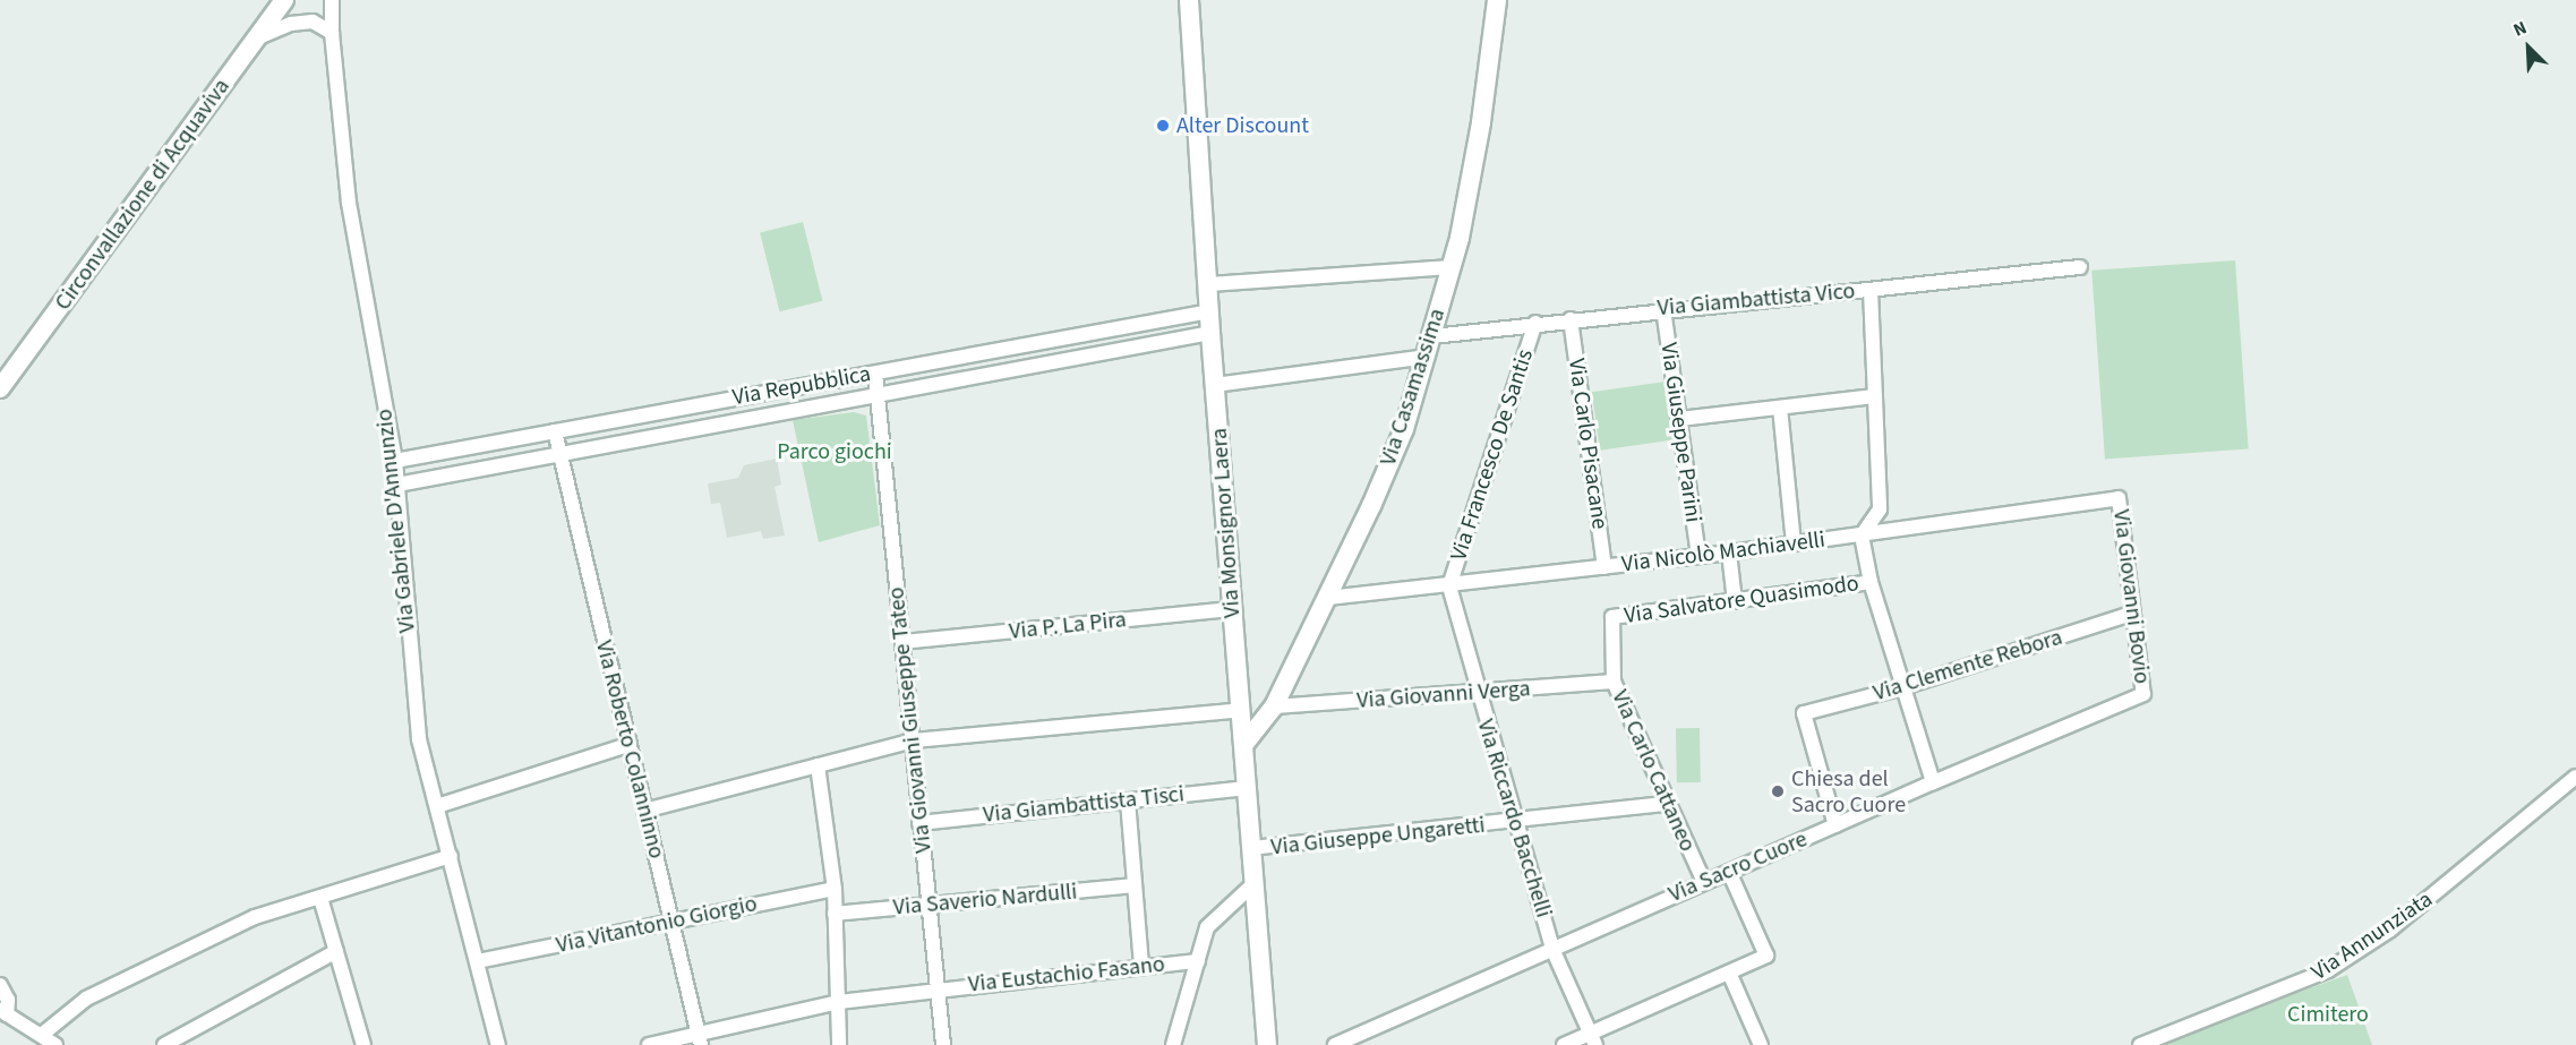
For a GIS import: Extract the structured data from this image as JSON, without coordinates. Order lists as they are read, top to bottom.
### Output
{
  "streets": {
    "street": [
      "Circonvallazione di Acquaviva",
      "Via Giambattista Vico",
      "Via Repubblica",
      "Via Casamassima",
      "Via Giuseppe Parini",
      "Via Carlo Pisacane",
      "Via Francesco De Santis",
      "Via Gabriele D'Annunzio",
      "Via Monsignor Laera",
      "Via Nicolò Machiavelli",
      "Via Giovanni Bovio",
      "Via Salvatore Quasimodo",
      "Via P. La Pira",
      "Via Clemente Rebora",
      "Via Giovanni Verga",
      "Via Giovanni Giuseppe Tateo",
      "Via Roberto Colanninno",
      "Via Carlo Cattaneo",
      "Via Giambattista Tisci",
      "Via Riccardo Bacchelli",
      "Via Giuseppe Ungaretti",
      "Via Sacro Cuore",
      "Via Saverio Nardulli",
      "Via Vitantonio Giorgio",
      "Via Annunziata",
      "Via Eustachio Fasano"
    ]
  },
  "crossings": [
    ["Via Giambattista Vico", "Via Casamassima"],
    ["Via Giambattista Vico", "Via Giuseppe Parini"],
    ["Via Giambattista Vico", "Via Carlo Pisacane"],
    ["Via Giambattista Vico", "Via Francesco De Santis"],
    ["Via Repubblica", "Via Gabriele D'Annunzio"],
    ["Via Repubblica", "Via Monsignor Laera"],
    ["Via Repubblica", "Via Giovanni Giuseppe Tateo"],
    ["Via Repubblica", "Via Roberto Colanninno"],
    ["Via Casamassima", "Via Monsignor Laera"],
    ["Via Casamassima", "Via Nicolò Machiavelli"],
    ["Via Casamassima", "Via Giovanni Verga"],
    ["Via Giuseppe Parini", "Via Nicolò Machiavelli"],
    ["Via Carlo Pisacane", "Via Nicolò Machiavelli"],
    ["Via Francesco De Santis", "Via Nicolò Machiavelli"],
    ["Via Francesco De Santis", "Via Riccardo Bacchelli"],
    ["Via Gabriele D'Annunzio", "Via Vitantonio Giorgio"],
    ["Via Monsignor Laera", "Via P. La Pira"],
    ["Via Monsignor Laera", "Via Giambattista Tisci"],
    ["Via Monsignor Laera", "Via Giuseppe Ungaretti"],
    ["Via Nicolò Machiavelli", "Via Giovanni Bovio"],
    ["Via Nicolò Machiavelli", "Via Riccardo Bacchelli"],
    ["Via Giovanni Bovio", "Via Clemente Rebora"],
    ["Via Giovanni Bovio", "Via Sacro Cuore"],
    ["Via Salvatore Quasimodo", "Via Carlo Cattaneo"],
    ["Via P. La Pira", "Via Giovanni Giuseppe Tateo"],
    ["Via Clemente Rebora", "Via Sacro Cuore"],
    ["Via Giovanni Verga", "Via Carlo Cattaneo"],
    ["Via Giovanni Verga", "Via Riccardo Bacchelli"],
    ["Via Giovanni Giuseppe Tateo", "Via Giambattista Tisci"],
    ["Via Giovanni Giuseppe Tateo", "Via Saverio Nardulli"],
    ["Via Giovanni Giuseppe Tateo", "Via Eustachio Fasano"],
    ["Via Roberto Colanninno", "Via Vitantonio Giorgio"],
    ["Via Roberto Colanninno", "Via Eustachio Fasano"],
    ["Via Carlo Cattaneo", "Via Giuseppe Ungaretti"],
    ["Via Carlo Cattaneo", "Via Sacro Cuore"],
    ["Via Riccardo Bacchelli", "Via Giuseppe Ungaretti"],
    ["Via Riccardo Bacchelli", "Via Sacro Cuore"]
  ],
  "parks": ["Parco giochi", "Cimitero"],
  "places": ["Alter Discount", "Chiesa del Sacro Cuore"],
  "north": "top left"
}
